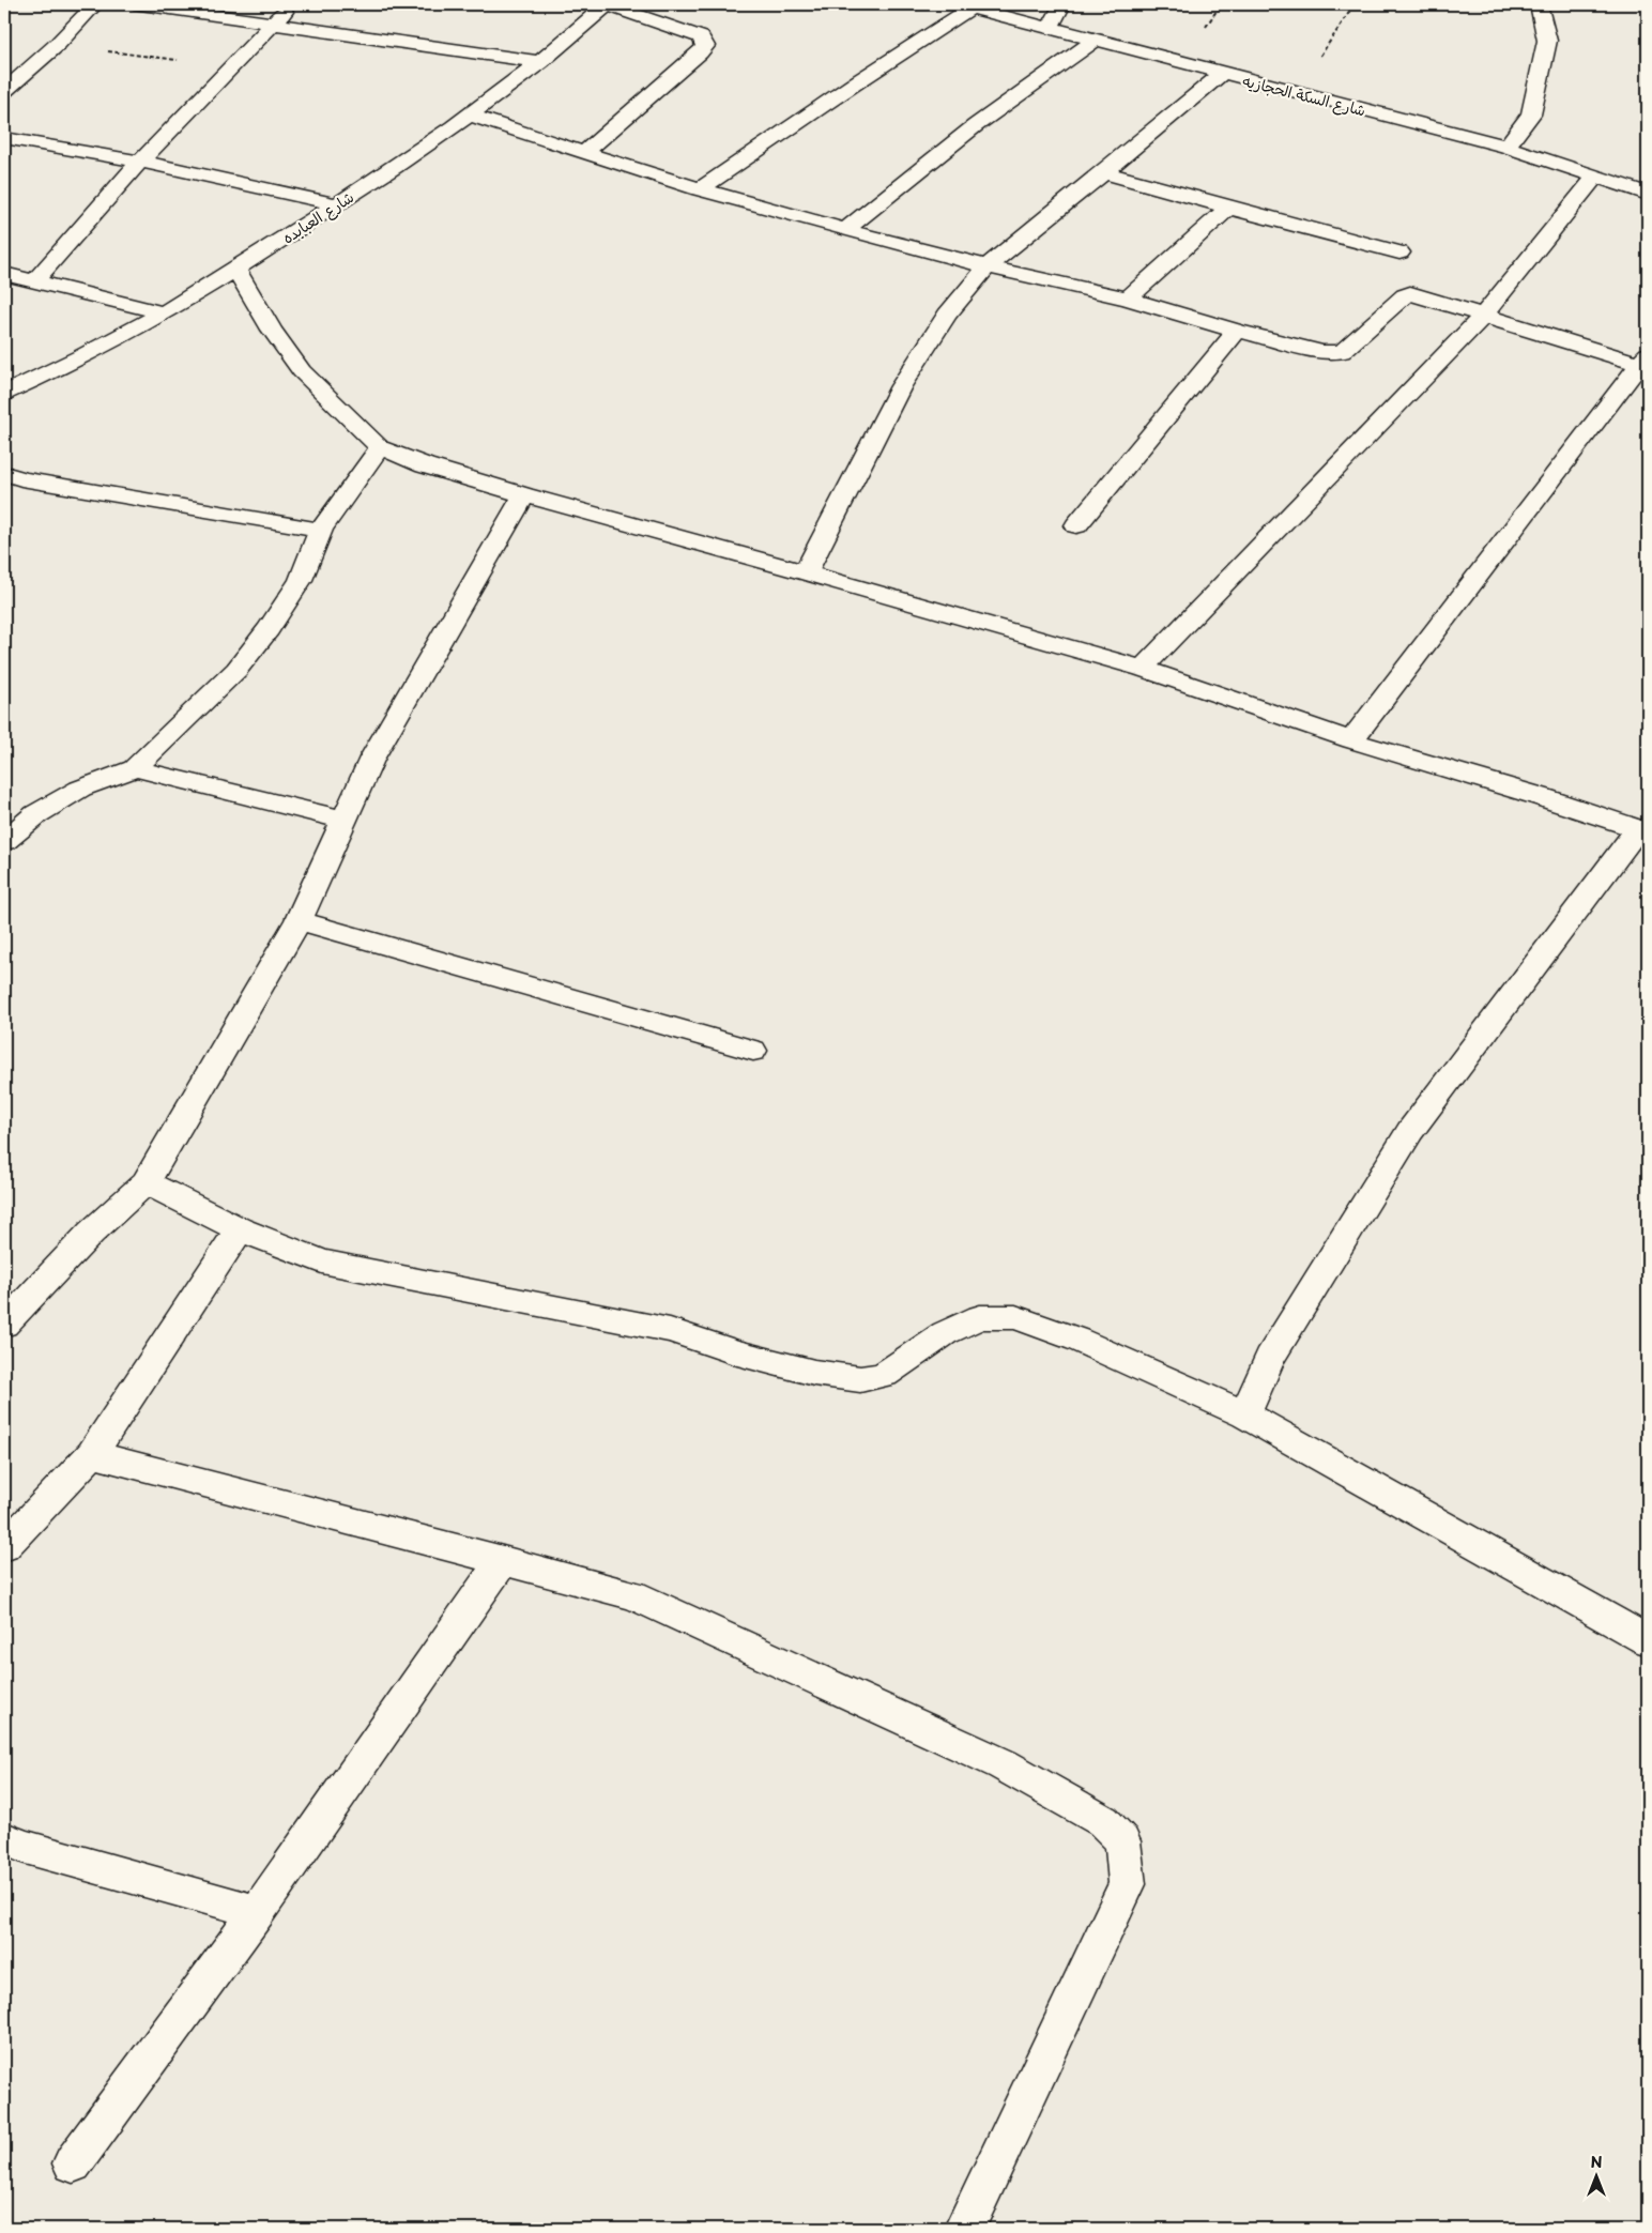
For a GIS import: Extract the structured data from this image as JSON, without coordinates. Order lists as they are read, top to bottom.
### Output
{
  "streets": {
    "street": ["شارع السكة الحجازيه", "شارع العبابده"]
  },
  "north": "top"
}
